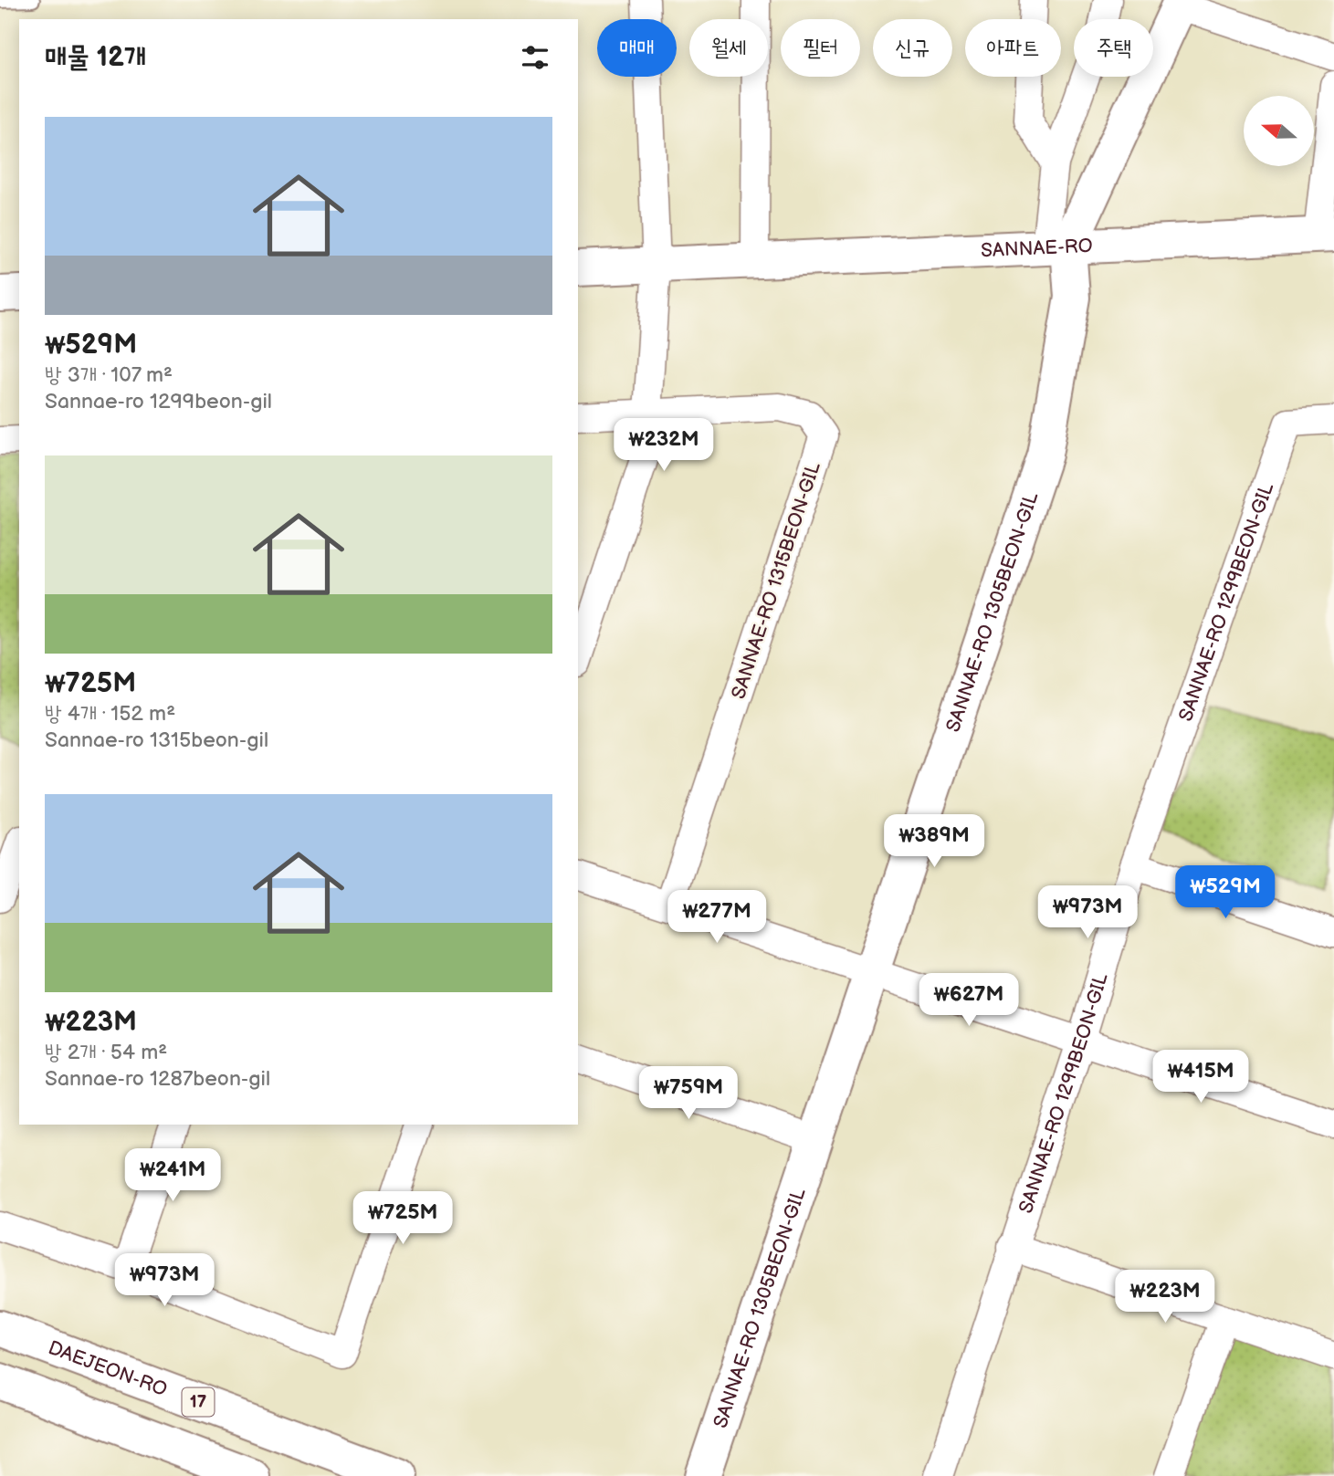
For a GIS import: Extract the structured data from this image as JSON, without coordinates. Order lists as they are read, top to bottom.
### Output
{
  "streets": {
    "main road": [
      "SANNAE-RO",
      "SANNAE-RO 1305BEON-GIL",
      "DAEJEON-RO",
      "17"
    ],
    "street": ["SANNAE-RO 1315BEON-GIL", "SANNAE-RO 1299BEON-GIL"]
  },
  "crossings": [
    ["SANNAE-RO", "SANNAE-RO 1305BEON-GIL"]
  ],
  "north": "left",
  "page": {
    "chip": [
      "매매",
      "월세",
      "필터",
      "신규",
      "아파트",
      "주택"
    ],
    "heading": "매물 12개",
    "list": [
      {
        "name": "₩529M",
        "note": "방 3개 · 107 m² · Sannae-ro 1299beon-gil"
      },
      {
        "name": "₩725M",
        "note": "방 4개 · 152 m² · Sannae-ro 1315beon-gil"
      },
      {
        "name": "₩223M",
        "note": "방 2개 · 54 m² · Sannae-ro 1287beon-gil"
      }
    ],
    "price": [
      "₩232M",
      "₩389M",
      "₩529M",
      "₩973M",
      "₩277M",
      "₩627M",
      "₩415M",
      "₩759M",
      "₩241M",
      "₩725M",
      "₩973M",
      "₩223M"
    ]
  }
}
